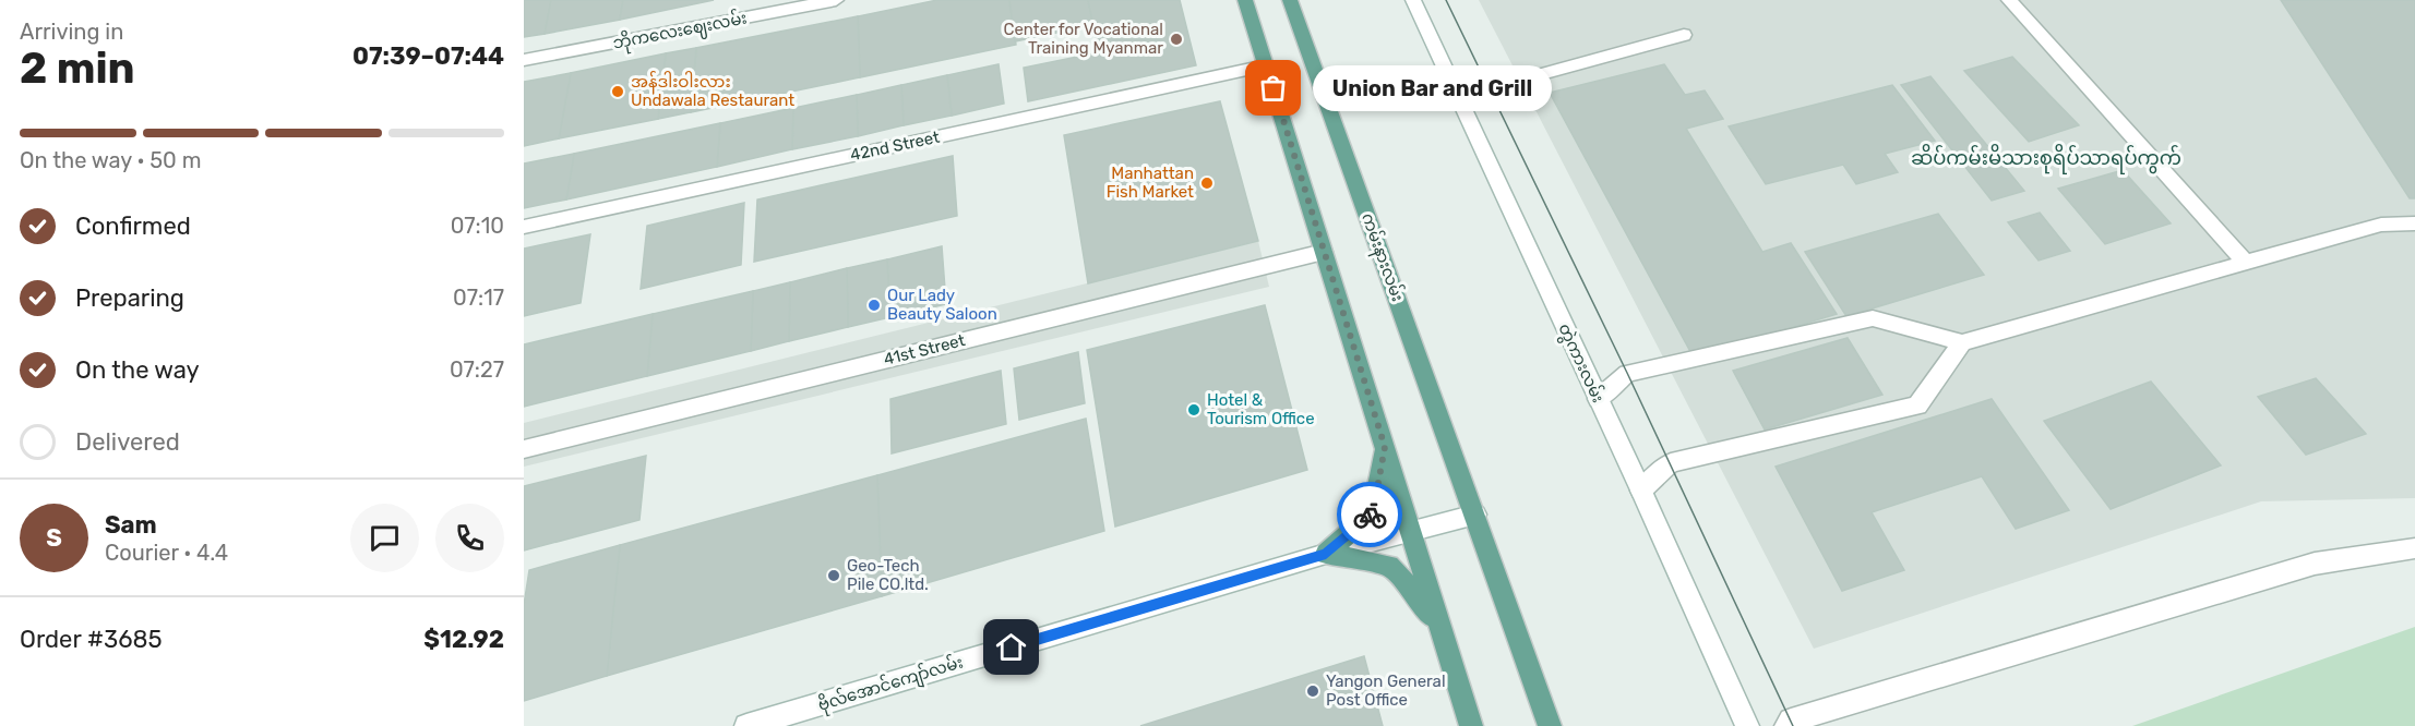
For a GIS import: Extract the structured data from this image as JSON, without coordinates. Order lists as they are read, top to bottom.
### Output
{
  "streets": {
    "main road": ["ကမ်းနားလမ်း"],
    "street": [
      "ဘိုကလေးဈေးလမ်း",
      "42nd Street",
      "41st Street",
      "တွဲကားလမ်း",
      "ဗိုလ်အောင်ကျော်လမ်း"
    ]
  },
  "districts": ["ဆိပ်ကမ်းမိသားစုရိပ်သာရပ်ကွက်"],
  "places": [
    "Center for Vocational Training Myanmar",
    "Union Bar and Grill",
    "အန်ဒါးဝါးလား Undawala Restaurant",
    "Manhattan Fish Market",
    "Our Lady Beauty Saloon",
    "Hotel & Tourism Office",
    "Geo-Tech Pile CO.ltd.",
    "Yangon General Post Office"
  ],
  "page": {
    "heading": ["2 min", "Arriving in", "07:39–07:44"],
    "panel": [
      "Sam",
      "Courier · 4.4",
      "Order #3685",
      "$12.92"
    ],
    "bubble": "Union Bar and Grill",
    "bar": "On the way · 50 m",
    "list": [
      ["Confirmed", "07:10"],
      ["Preparing", "07:17"],
      ["On the way", "07:27"],
      "Delivered"
    ],
    "round": "S"
  }
}
